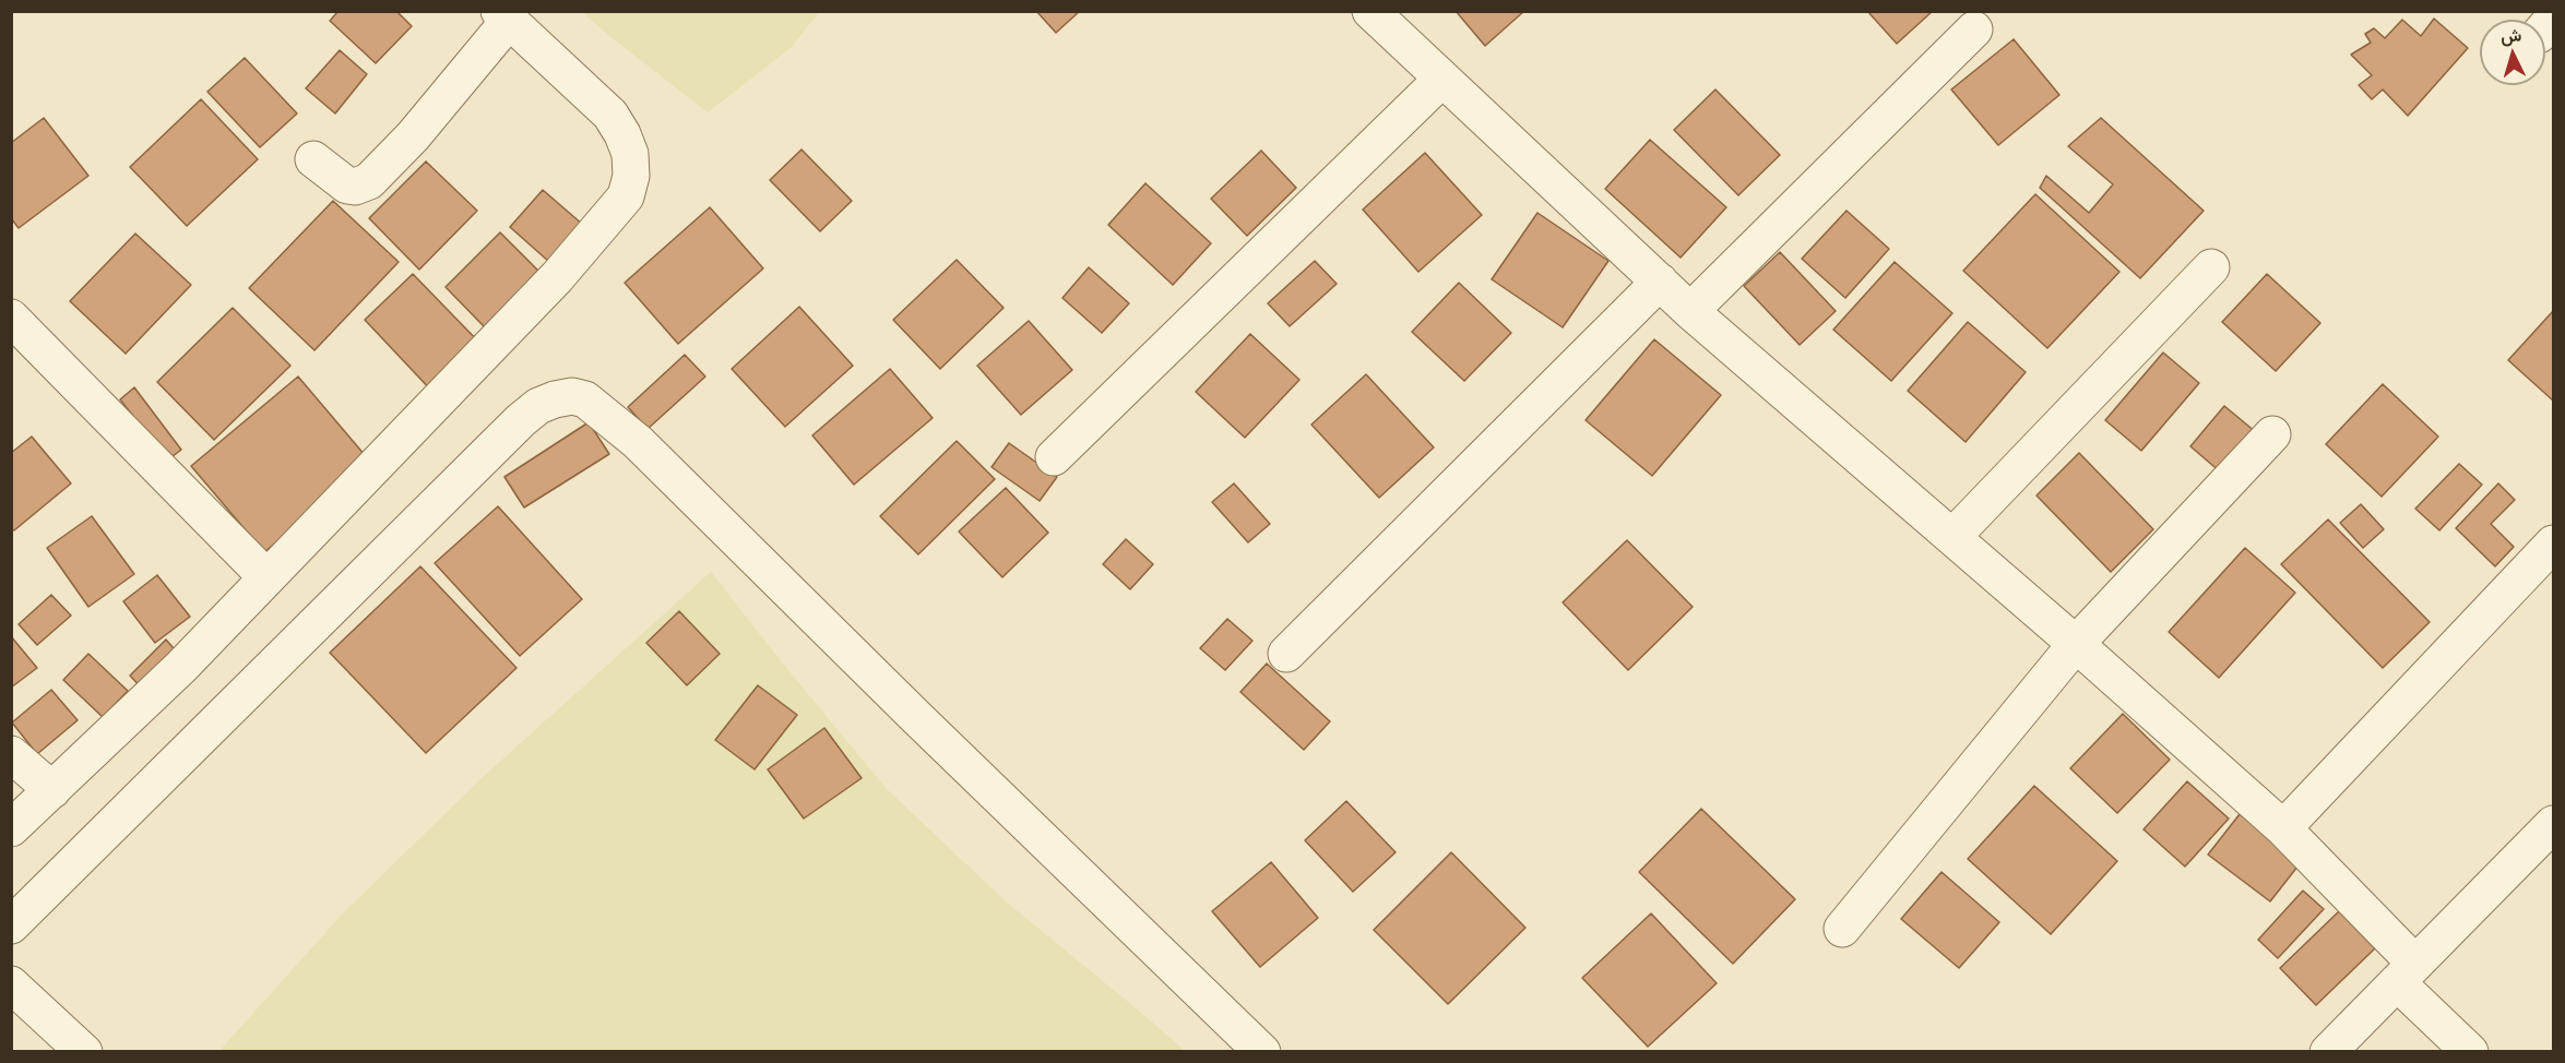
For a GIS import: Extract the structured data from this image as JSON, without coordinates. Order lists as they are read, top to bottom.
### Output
{
  "north": "top"
}
